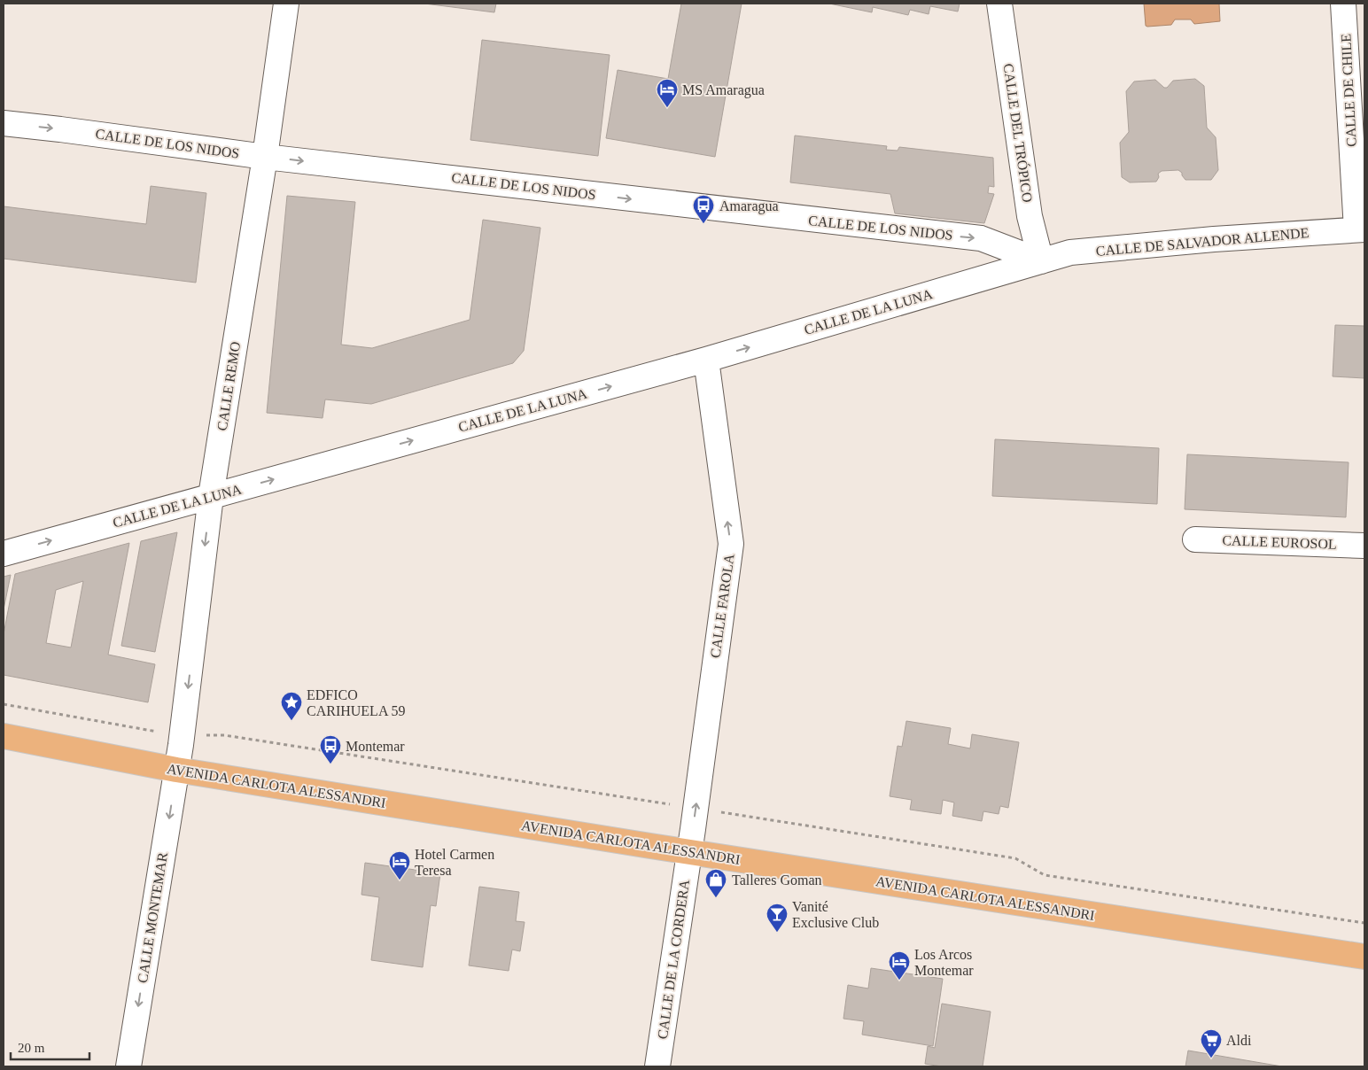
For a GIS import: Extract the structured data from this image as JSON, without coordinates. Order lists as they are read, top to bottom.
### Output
{
  "streets": {
    "main road": ["AVENIDA CARLOTA ALESSANDRI"],
    "street": [
      "CALLE DE CHILE",
      "CALLE DEL TRÓPICO",
      "CALLE DE LOS NIDOS",
      "CALLE DE SALVADOR ALLENDE",
      "CALLE DE LA LUNA",
      "CALLE REMO",
      "CALLE EUROSOL",
      "CALLE FAROLA",
      "CALLE MONTEMAR",
      "CALLE DE LA CORDERA"
    ]
  },
  "crossings": [
    ["CALLE DE CHILE", "CALLE DE SALVADOR ALLENDE"],
    ["CALLE DEL TRÓPICO", "CALLE DE LOS NIDOS"],
    ["CALLE DEL TRÓPICO", "CALLE DE SALVADOR ALLENDE"],
    ["CALLE DEL TRÓPICO", "CALLE DE LA LUNA"],
    ["CALLE DE LOS NIDOS", "CALLE DE SALVADOR ALLENDE"],
    ["CALLE DE LOS NIDOS", "CALLE DE LA LUNA"],
    ["CALLE DE LOS NIDOS", "CALLE REMO"],
    ["CALLE DE SALVADOR ALLENDE", "CALLE DE LA LUNA"],
    ["CALLE DE LA LUNA", "CALLE REMO"],
    ["CALLE DE LA LUNA", "CALLE FAROLA"],
    ["CALLE REMO", "AVENIDA CARLOTA ALESSANDRI"],
    ["CALLE REMO", "CALLE MONTEMAR"],
    ["CALLE FAROLA", "AVENIDA CARLOTA ALESSANDRI"],
    ["CALLE FAROLA", "CALLE DE LA CORDERA"],
    ["AVENIDA CARLOTA ALESSANDRI", "CALLE MONTEMAR"],
    ["AVENIDA CARLOTA ALESSANDRI", "CALLE DE LA CORDERA"]
  ],
  "one_way": [
    "CALLE DE LOS NIDOS",
    "CALLE DE LA LUNA",
    "CALLE REMO",
    "CALLE FAROLA",
    "CALLE MONTEMAR"
  ],
  "places": {
    "hotel": ["MS Amaragua", "Hotel Carmen Teresa", "Los Arcos Montemar"],
    "bus stop": ["Amaragua", "Montemar"],
    "place": ["EDFICO CARIHUELA 59"],
    "shop": ["Talleres Goman"],
    "bar": ["Vanité Exclusive Club"],
    "supermarket": ["Aldi"]
  },
  "scale_bar": "20 m"
}
